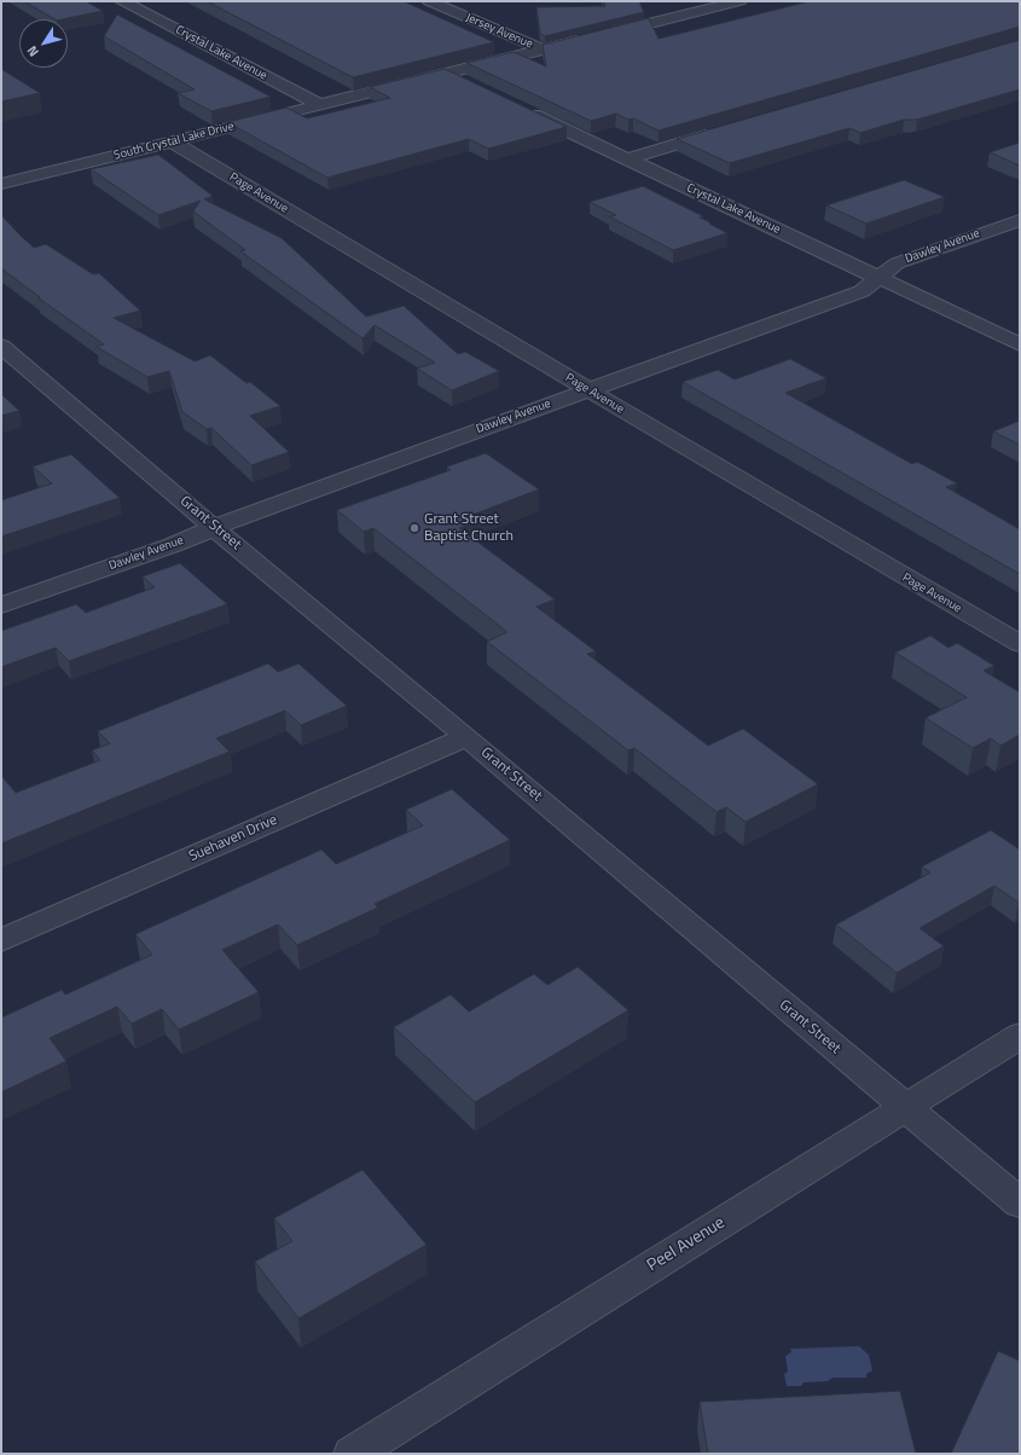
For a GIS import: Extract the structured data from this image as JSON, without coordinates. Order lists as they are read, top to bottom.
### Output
{
  "streets": {
    "street": [
      "Jersey Avenue",
      "Crystal Lake Avenue",
      "South Crystal Lake Drive",
      "Page Avenue",
      "Dawley Avenue",
      "Grant Street",
      "Suehaven Drive",
      "Peel Avenue"
    ]
  },
  "crossings": [
    ["Jersey Avenue", "South Crystal Lake Drive"],
    ["Crystal Lake Avenue", "South Crystal Lake Drive"],
    ["Crystal Lake Avenue", "Dawley Avenue"],
    ["South Crystal Lake Drive", "Page Avenue"],
    ["Page Avenue", "Dawley Avenue"],
    ["Dawley Avenue", "Grant Street"],
    ["Grant Street", "Suehaven Drive"],
    ["Grant Street", "Peel Avenue"]
  ],
  "places": ["Grant Street Baptist Church"],
  "north": "bottom left"
}
